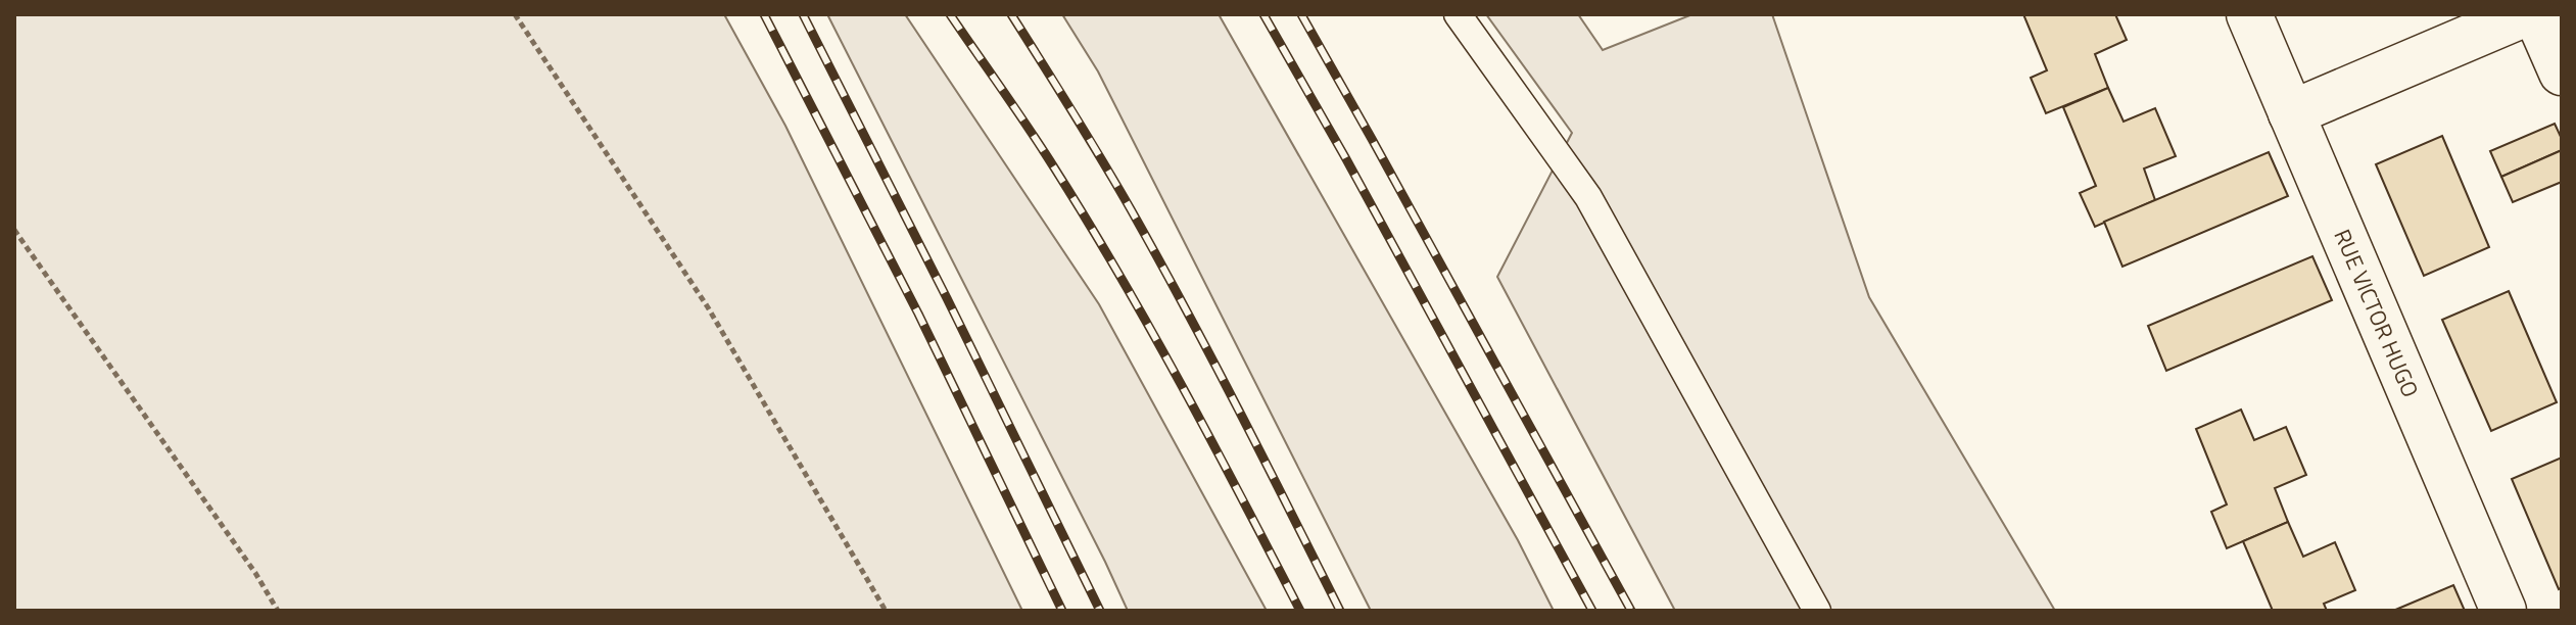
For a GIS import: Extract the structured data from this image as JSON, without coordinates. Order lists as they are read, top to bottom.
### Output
{
  "streets": {
    "street": ["RUE VICTOR HUGO"]
  }
}
